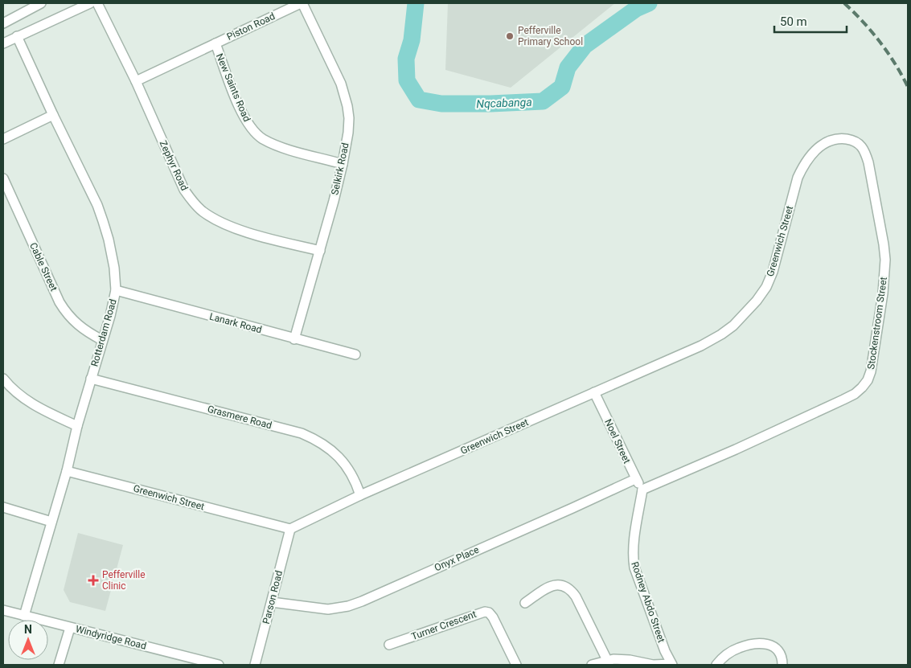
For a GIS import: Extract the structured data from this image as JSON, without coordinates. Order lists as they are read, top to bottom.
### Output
{
  "streets": {
    "street": [
      "Piston Road",
      "New Saints Road",
      "Zephyr Road",
      "Selkirk Road",
      "Greenwich Street",
      "Cable Street",
      "Lanark Road",
      "Stockenstroom Street",
      "Rotterdam Road",
      "Grasmere Road",
      "Noel Street",
      "Onyx Place",
      "Parson Road",
      "Rodney Abdo Street",
      "Turner Crescent",
      "Windyridge Road"
    ]
  },
  "crossings": [
    ["Piston Road", "New Saints Road"],
    ["Piston Road", "Zephyr Road"],
    ["Piston Road", "Selkirk Road"],
    ["New Saints Road", "Selkirk Road"],
    ["Zephyr Road", "Selkirk Road"],
    ["Selkirk Road", "Lanark Road"],
    ["Greenwich Street", "Stockenstroom Street"],
    ["Greenwich Street", "Rotterdam Road"],
    ["Greenwich Street", "Grasmere Road"],
    ["Greenwich Street", "Noel Street"],
    ["Greenwich Street", "Parson Road"],
    ["Cable Street", "Rotterdam Road"],
    ["Lanark Road", "Rotterdam Road"],
    ["Stockenstroom Street", "Noel Street"],
    ["Stockenstroom Street", "Rodney Abdo Street"],
    ["Rotterdam Road", "Grasmere Road"],
    ["Rotterdam Road", "Windyridge Road"],
    ["Noel Street", "Onyx Place"],
    ["Noel Street", "Rodney Abdo Street"],
    ["Onyx Place", "Parson Road"]
  ],
  "water": ["Nqcabanga"],
  "places": {
    "other": ["Pefferville Primary School"],
    "health": ["Pefferville Clinic"]
  },
  "scale_bar": "50 m",
  "north": "top"
}
